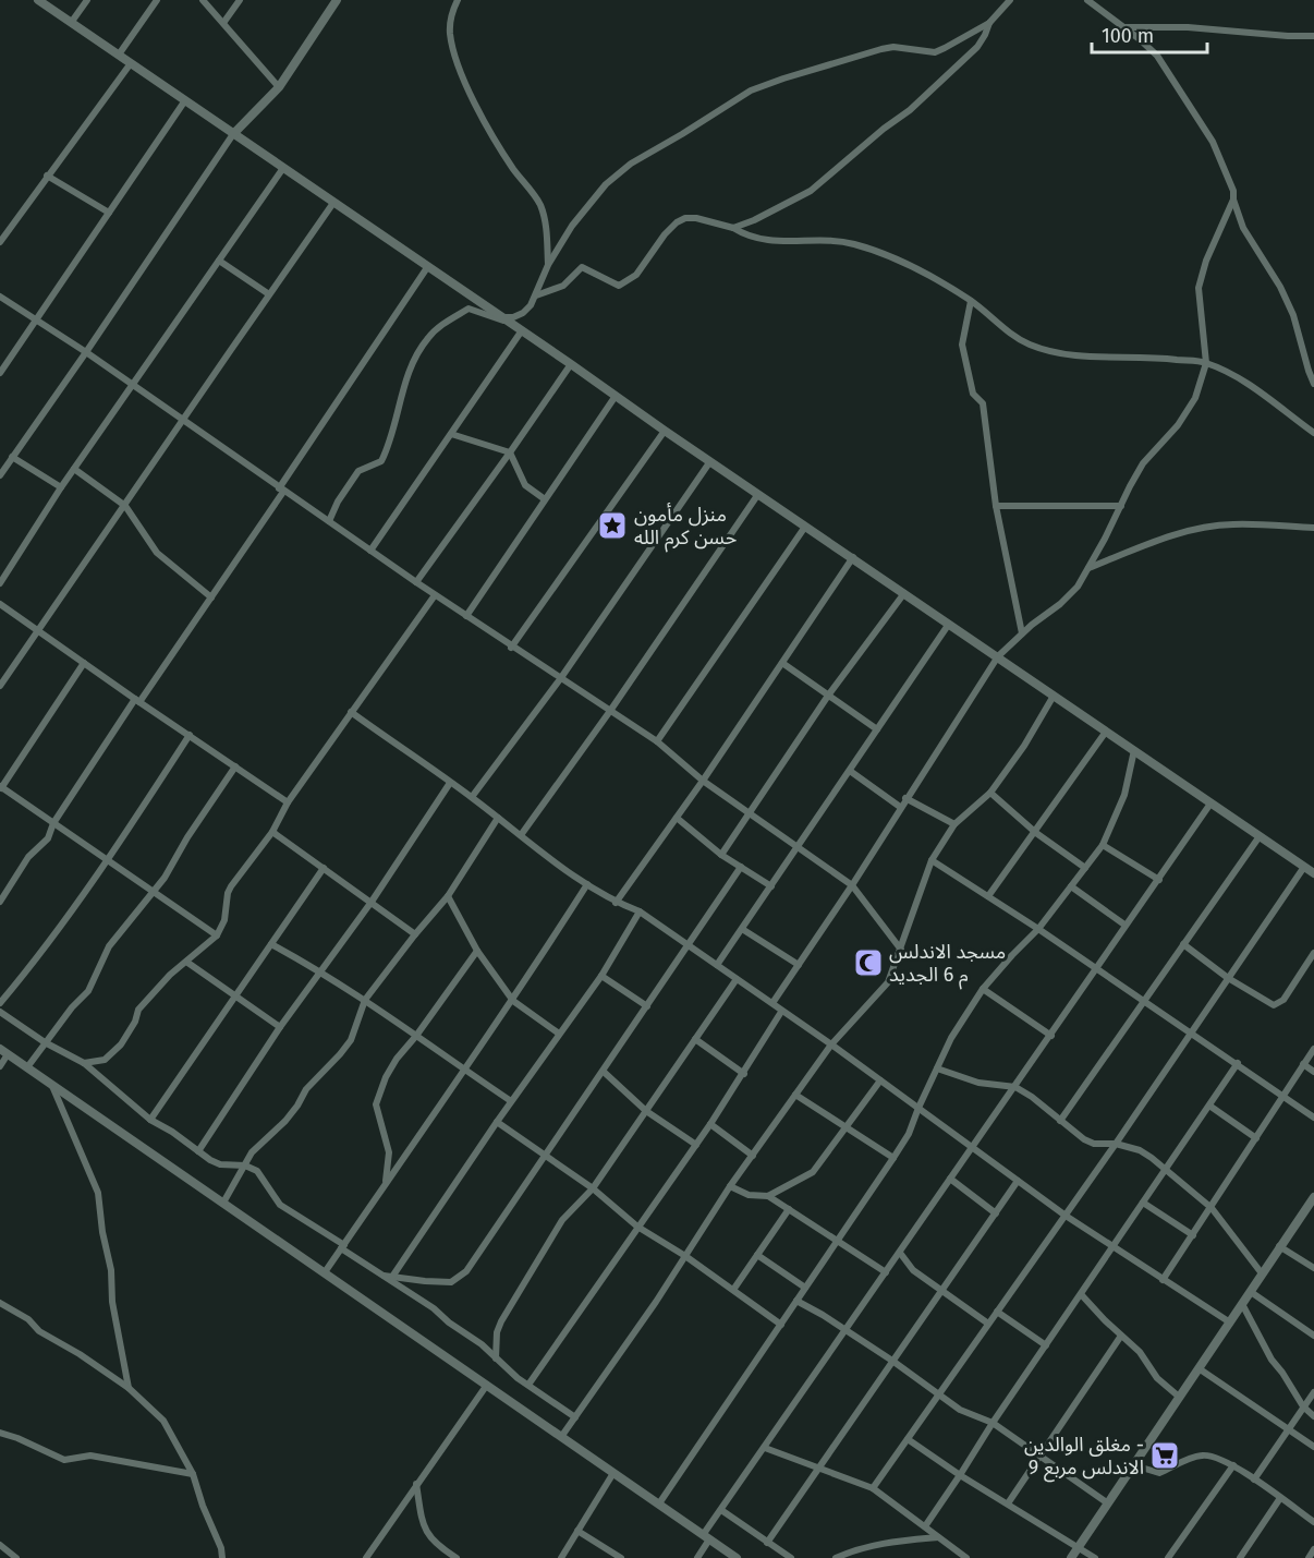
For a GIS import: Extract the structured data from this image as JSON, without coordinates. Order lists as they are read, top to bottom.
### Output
{
  "places": {
    "place": ["منزل مأمون حسن كرم الله"],
    "mosque": ["مسجد الاندلس م 6 الجديد"],
    "supermarket": ["مغلق الوالدين - الاندلس مربع 9"]
  },
  "scale_bar": "100 m"
}
